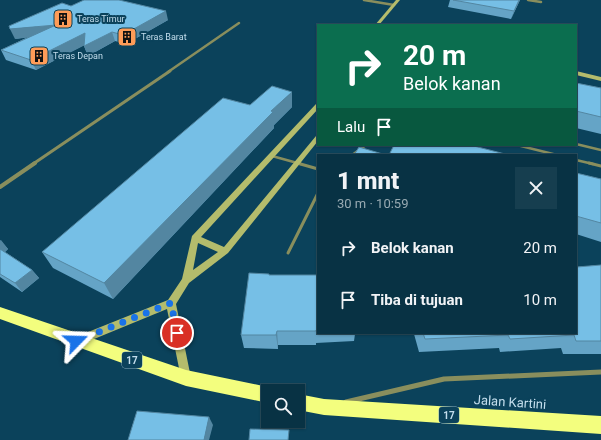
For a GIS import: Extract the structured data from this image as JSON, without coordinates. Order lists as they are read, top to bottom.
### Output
{
  "streets": {
    "highway": ["17", "Jalan Kartini"]
  },
  "places": {
    "building": ["Teras Timur", "Teras Barat", "Teras Depan"]
  },
  "page": {
    "turn": ["20 m", "Belok kanan"],
    "then": "Lalu",
    "heading": ["1 mnt", "30 m · 10:59"],
    "list": [
      {
        "name": "Belok kanan",
        "value": "20 m"
      },
      {
        "name": "Tiba di tujuan",
        "value": "10 m"
      }
    ]
  }
}
